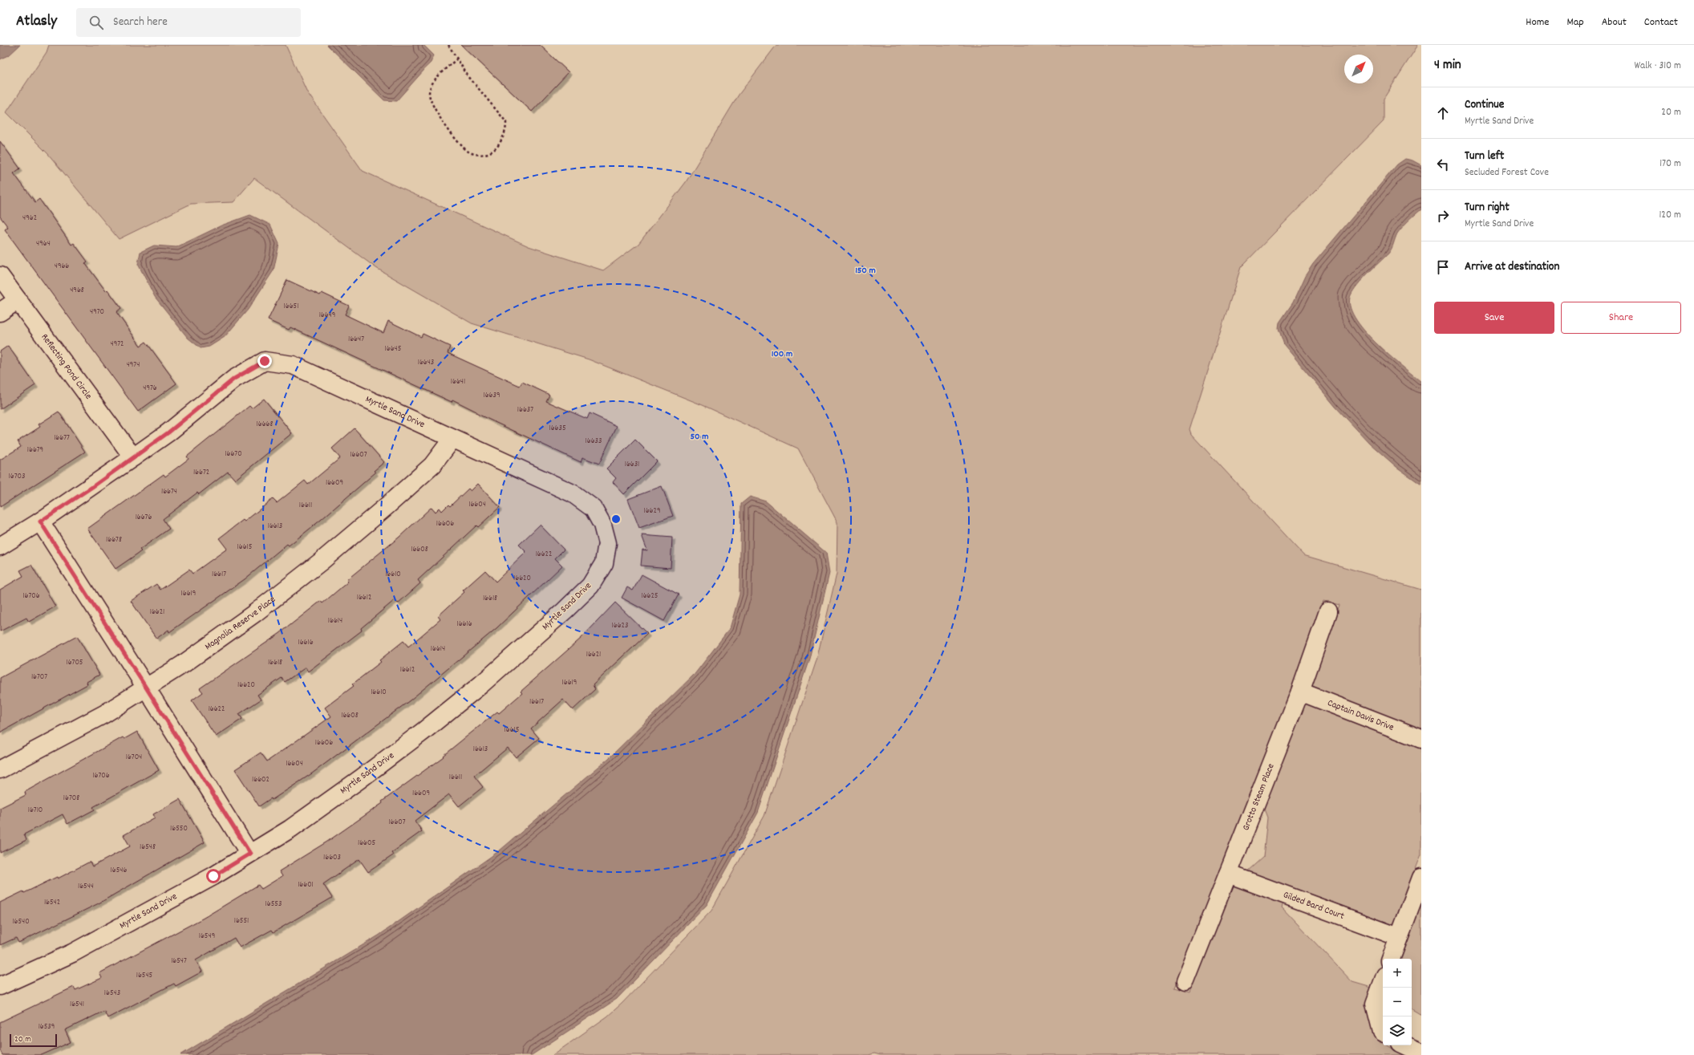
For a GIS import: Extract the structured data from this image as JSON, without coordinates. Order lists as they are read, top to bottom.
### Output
{
  "streets": {
    "street": [
      "Reflecting Pond Circle",
      "Myrtle Sand Drive",
      "Magnolia Reserve Place",
      "Captain Davis Drive",
      "Grotto Steam Place",
      "Gilded Bard Court"
    ]
  },
  "crossings": [
    ["Reflecting Pond Circle", "Myrtle Sand Drive"],
    ["Myrtle Sand Drive", "Magnolia Reserve Place"],
    ["Captain Davis Drive", "Grotto Steam Place"],
    ["Grotto Steam Place", "Gilded Bard Court"]
  ],
  "house_numbers": [
    "4962",
    "4964",
    "4966",
    "4968",
    "16651",
    "4970",
    "16649",
    "16647",
    "4972",
    "16645",
    "16643",
    "4974",
    "16641",
    "4976",
    "16639",
    "16637",
    "16668",
    "16635",
    "16677",
    "16633",
    "16679",
    "16670",
    "16607",
    "16631",
    "16672",
    "16703",
    "16609",
    "16674",
    "16604",
    "16611",
    "16629",
    "16676",
    "16606",
    "16613",
    "16678",
    "16615",
    "16608",
    "16622",
    "16617",
    "16610",
    "16620",
    "16619",
    "16706",
    "16625",
    "16612",
    "16618",
    "16621",
    "16614",
    "16616",
    "16623",
    "16616",
    "16614",
    "16621",
    "16705",
    "16618",
    "16612",
    "16707",
    "16619",
    "16620",
    "16610",
    "16617",
    "16622",
    "16608",
    "16615",
    "16606",
    "16613",
    "16704",
    "16604",
    "16706",
    "16611",
    "16602",
    "16609",
    "16708",
    "16710",
    "16607",
    "16550",
    "16605",
    "16548",
    "16603",
    "16546",
    "16601",
    "16544",
    "16542",
    "16553",
    "16551",
    "16540",
    "16549",
    "16547",
    "16545",
    "16543",
    "16541",
    "16539"
  ],
  "scale_bar": "20 m",
  "north": "top right",
  "page": {
    "header": "Atlasly",
    "search": "Search here",
    "nav": [
      "Home",
      "Map",
      "About",
      "Contact"
    ],
    "heading": ["4 min", "Walk · 310 m"],
    "list": [
      ["Continue", "Myrtle Sand Drive", "20 m"],
      ["Turn left", "Secluded Forest Cove", "170 m"],
      ["Turn right", "Myrtle Sand Drive", "120 m"],
      "Arrive at destination"
    ],
    "buttons": ["Save", "Share"],
    "map_buttons": ["+", "−"],
    "scale": "20 m"
  },
  "rings": ["150 m", "100 m", "50 m"]
}
